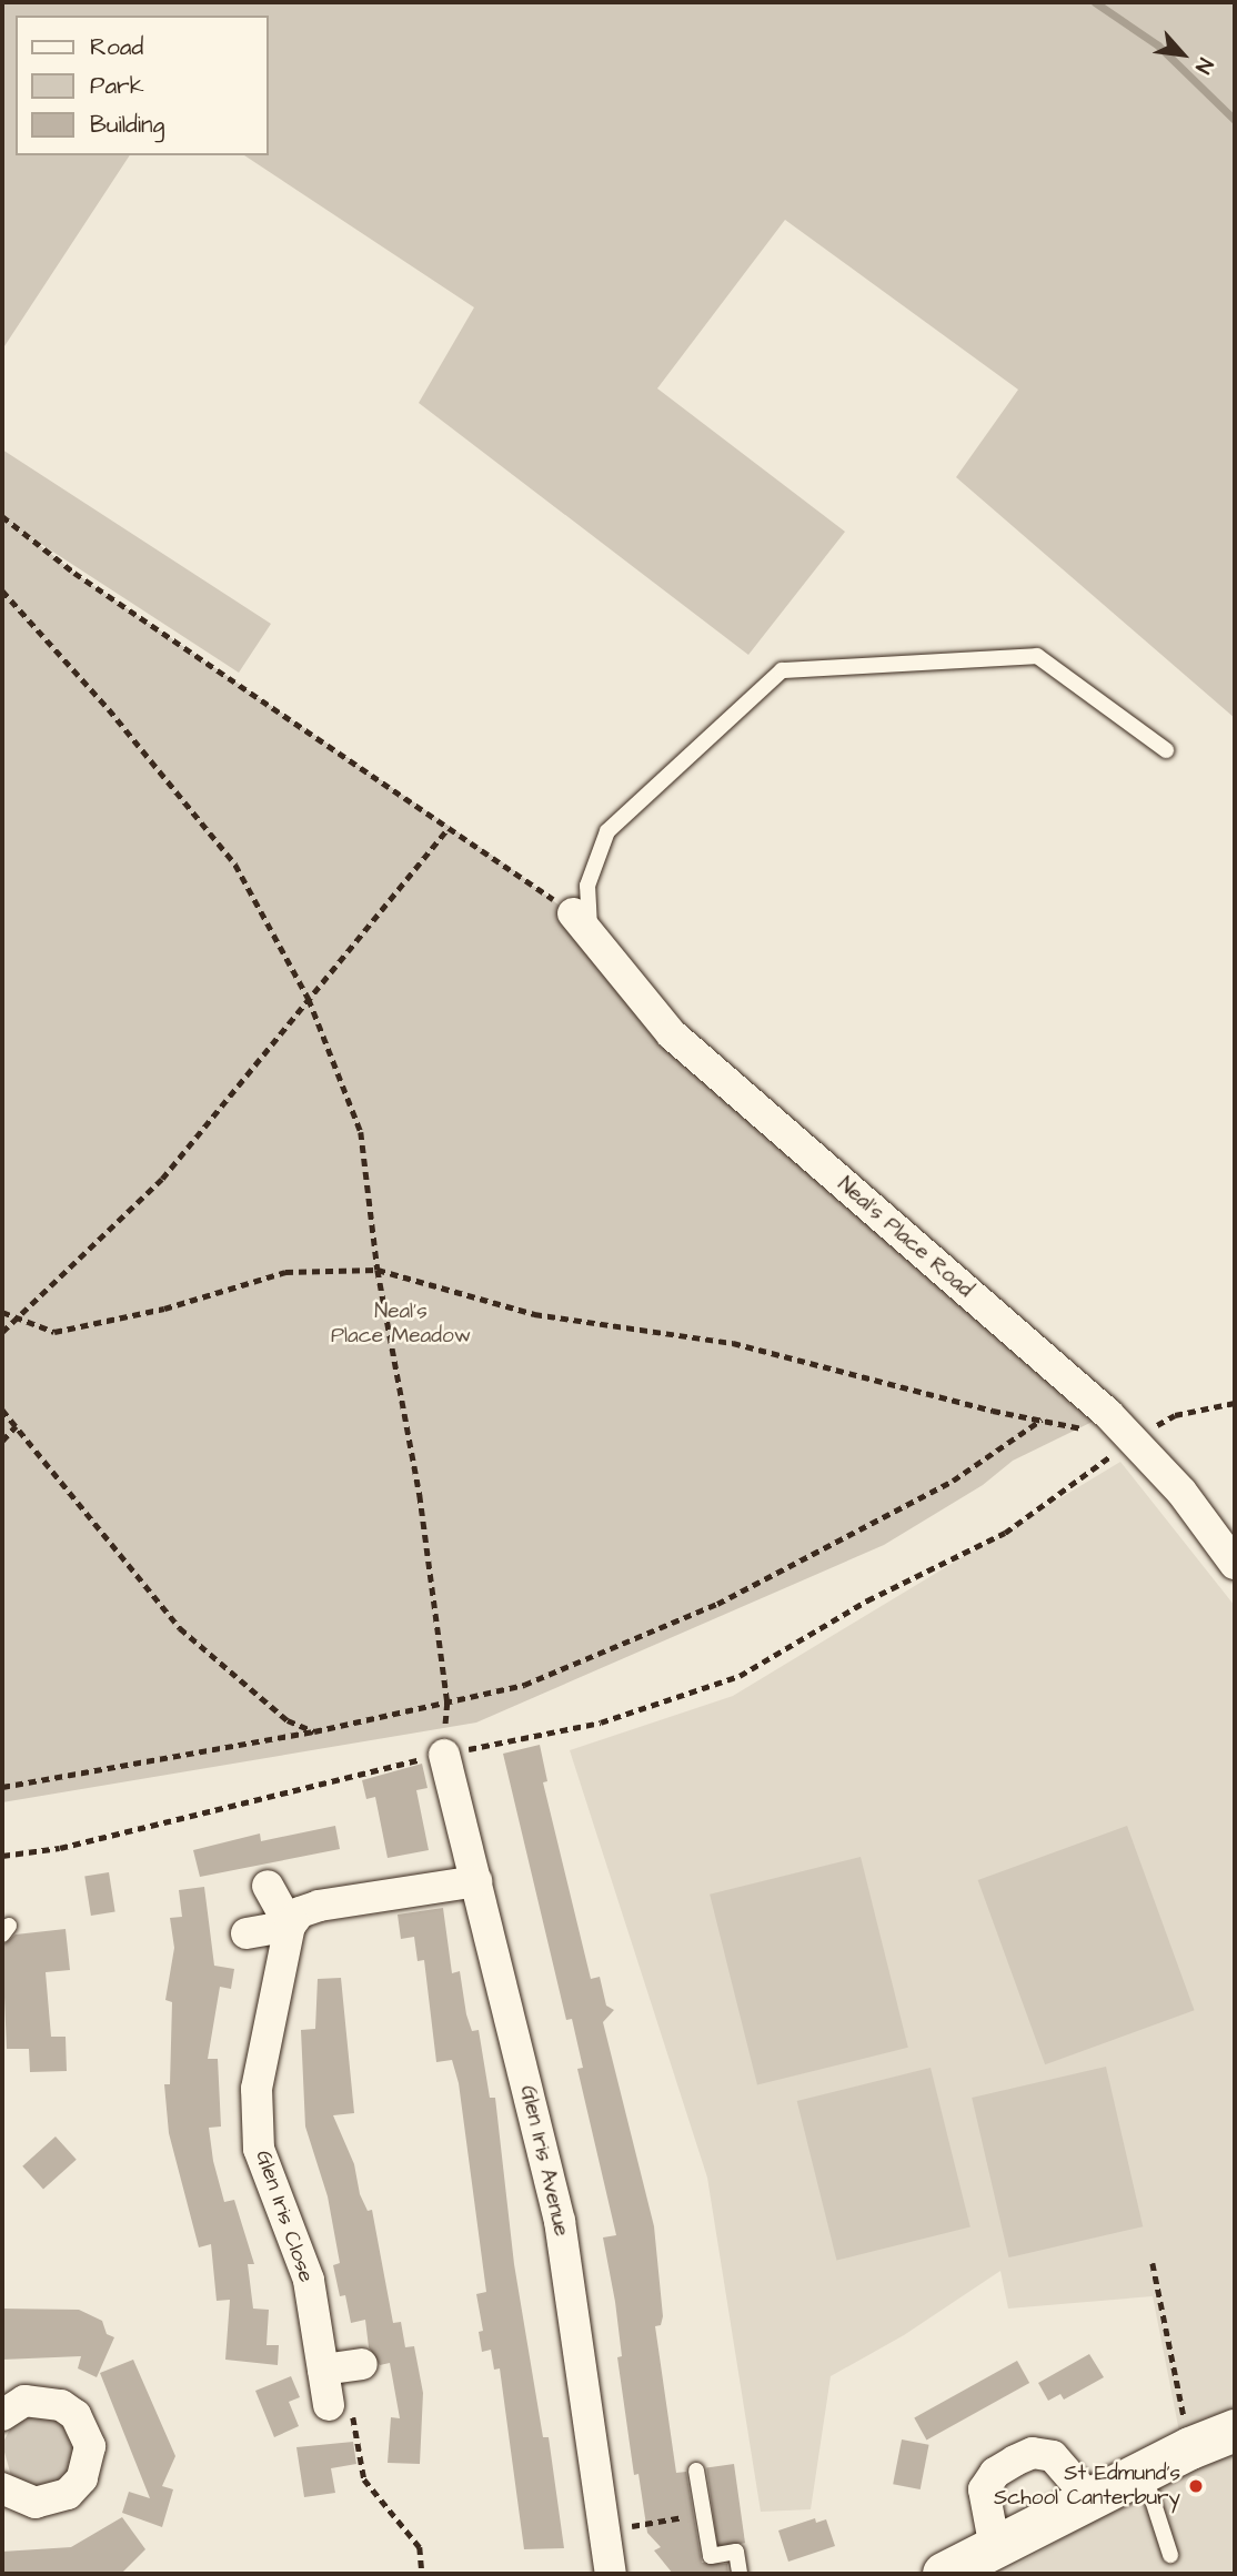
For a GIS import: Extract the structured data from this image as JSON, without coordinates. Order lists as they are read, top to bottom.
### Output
{
  "streets": {
    "street": ["Neal's Place Road", "Glen Iris Avenue", "Glen Iris Close"]
  },
  "parks": ["Neal's Place Meadow"],
  "places": ["St Edmund's School Canterbury"],
  "legend": ["Road", "Park", "Building"],
  "north": "bottom right"
}
